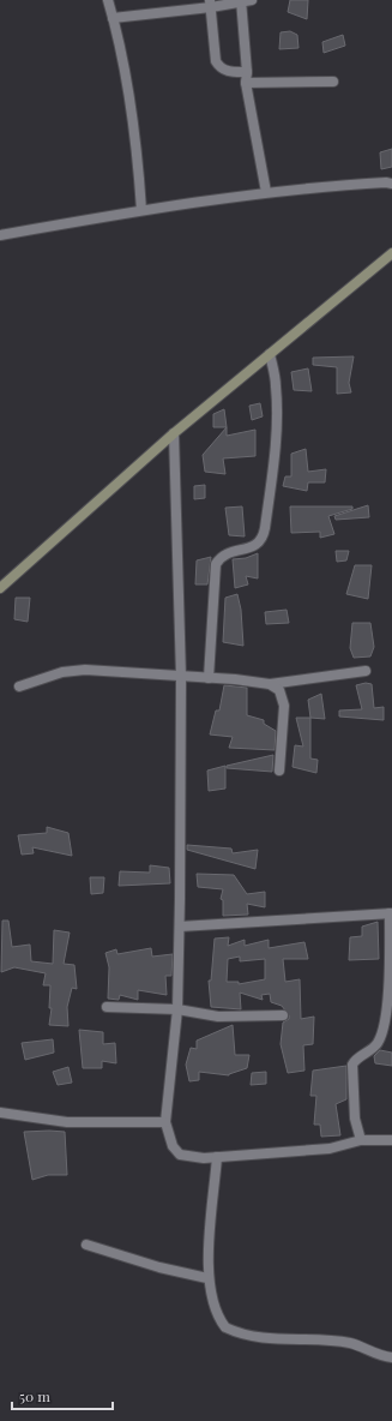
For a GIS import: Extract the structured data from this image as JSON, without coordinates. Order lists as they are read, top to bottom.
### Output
{
  "scale_bar": "50 m"
}
